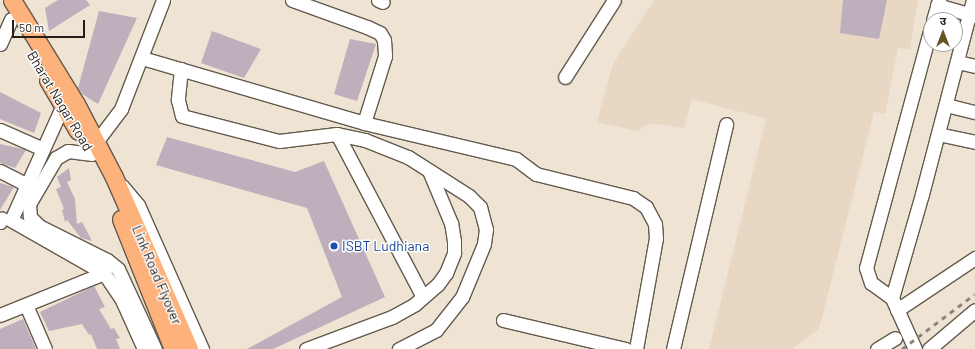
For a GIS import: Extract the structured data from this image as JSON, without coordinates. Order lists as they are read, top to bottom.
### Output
{
  "streets": {
    "main road": ["Bharat Nagar Road", "Link Road Flyover"]
  },
  "crossings": [
    ["Bharat Nagar Road", "Link Road Flyover"]
  ],
  "places": ["ISBT Ludhiana"],
  "scale_bar": "50 m",
  "north": "top"
}
